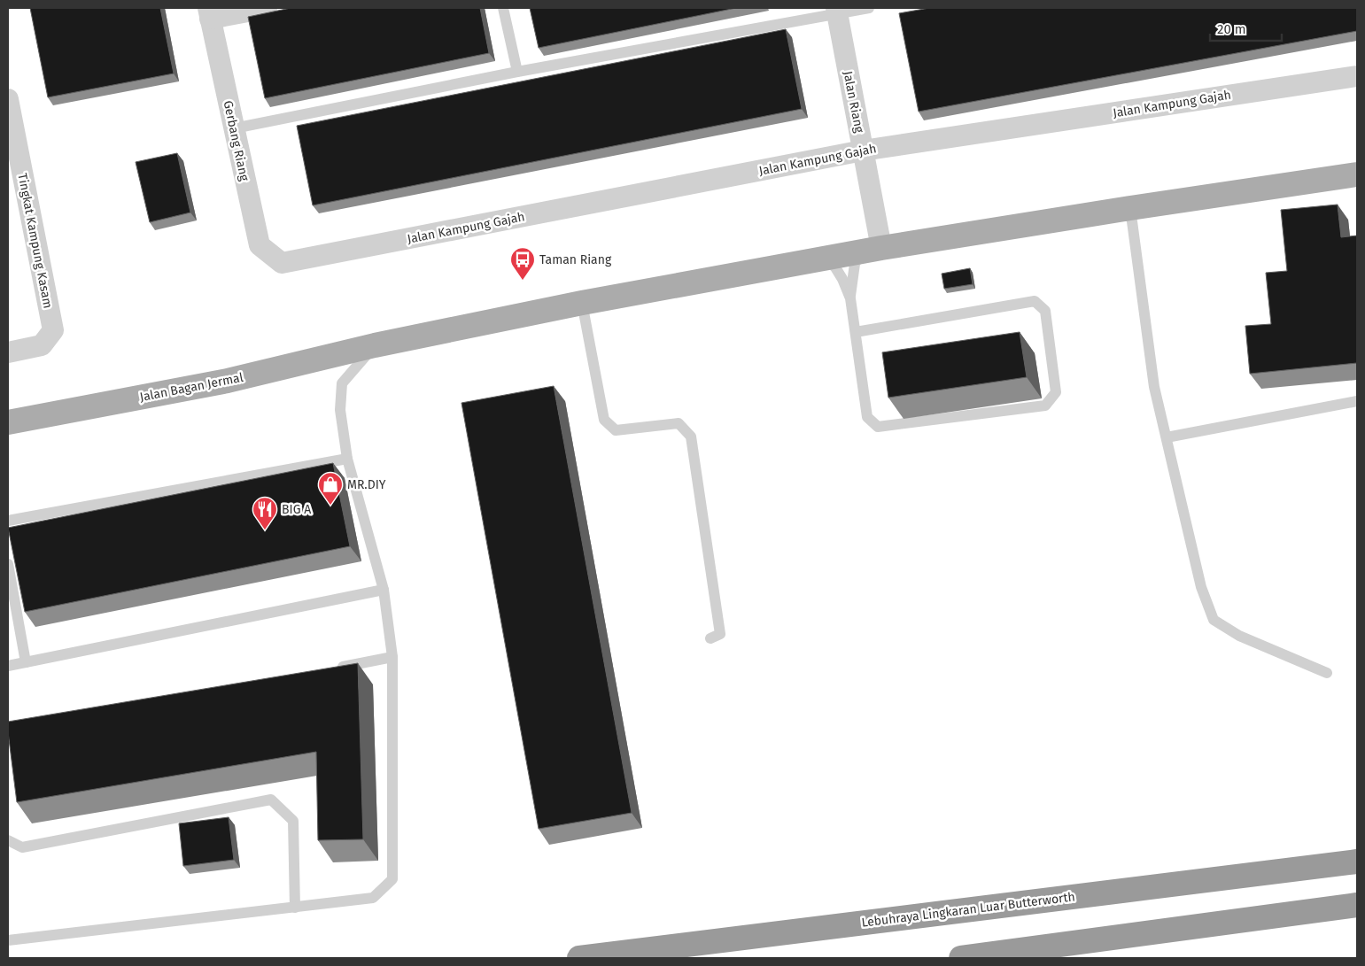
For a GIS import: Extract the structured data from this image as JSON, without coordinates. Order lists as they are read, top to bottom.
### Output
{
  "streets": {
    "highway": ["Lebuhraya Lingkaran Luar Butterworth"],
    "main road": ["Jalan Bagan Jermal"],
    "street": [
      "Jalan Riang",
      "Jalan Kampung Gajah",
      "Gerbang Riang",
      "Tingkat Kampung Kasam"
    ]
  },
  "crossings": [
    ["Jalan Riang", "Jalan Kampung Gajah"],
    ["Jalan Kampung Gajah", "Gerbang Riang"]
  ],
  "places": {
    "bus stop": ["Taman Riang"],
    "shop": ["MR.DIY"],
    "restaurant": ["BIG A"]
  },
  "scale_bar": "20 m"
}
